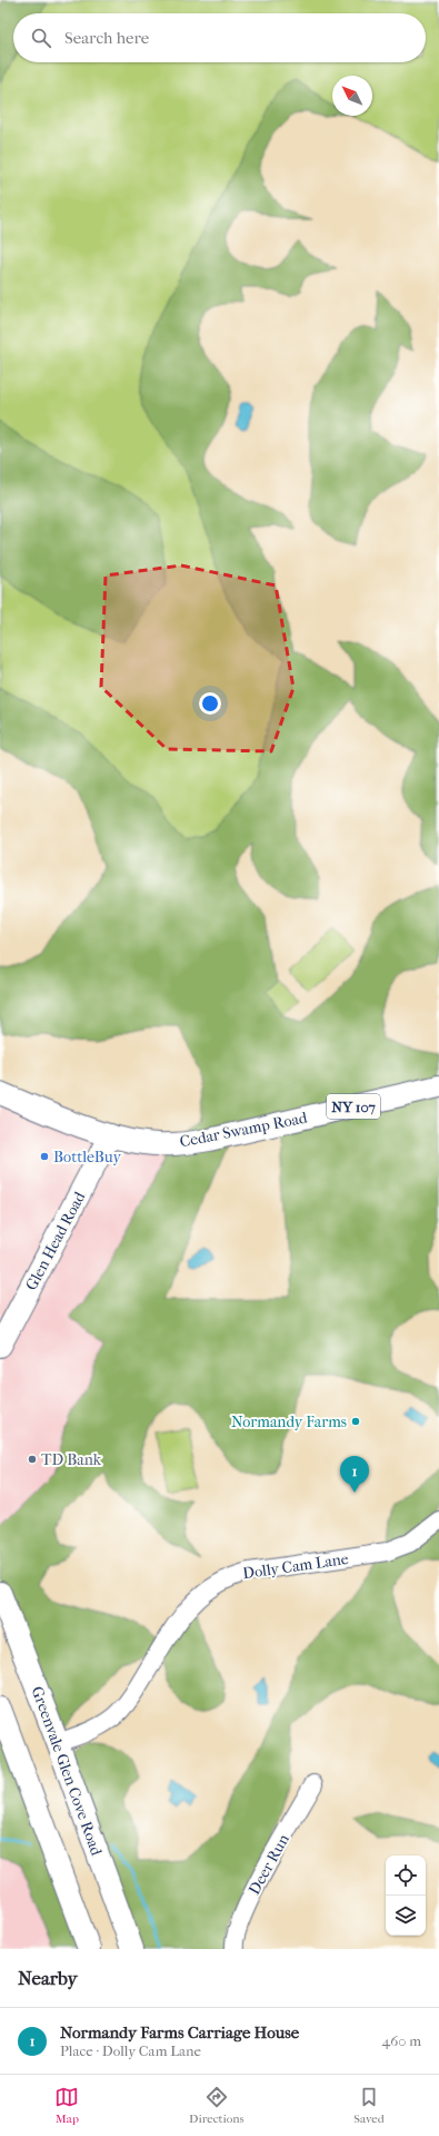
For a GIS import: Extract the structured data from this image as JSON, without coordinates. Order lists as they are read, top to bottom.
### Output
{
  "streets": {
    "main road": [
      "NY 107",
      "Cedar Swamp Road",
      "Glen Head Road",
      "Greenvale Glen Cove Road"
    ],
    "street": ["Dolly Cam Lane", "Deer Run"]
  },
  "crossings": [
    ["Cedar Swamp Road", "Glen Head Road"],
    ["Dolly Cam Lane", "Greenvale Glen Cove Road"]
  ],
  "places": ["BottleBuy", "Normandy Farms", "TD Bank"],
  "north": "top left",
  "page": {
    "search": "Search here",
    "pins": "1",
    "heading": "Nearby",
    "list": [
      {
        "mark": "1",
        "name": "Normandy Farms Carriage House",
        "note": "Place · Dolly Cam Lane",
        "value": "460 m"
      }
    ],
    "nav": ["Map", "Directions", "Saved"]
  }
}
